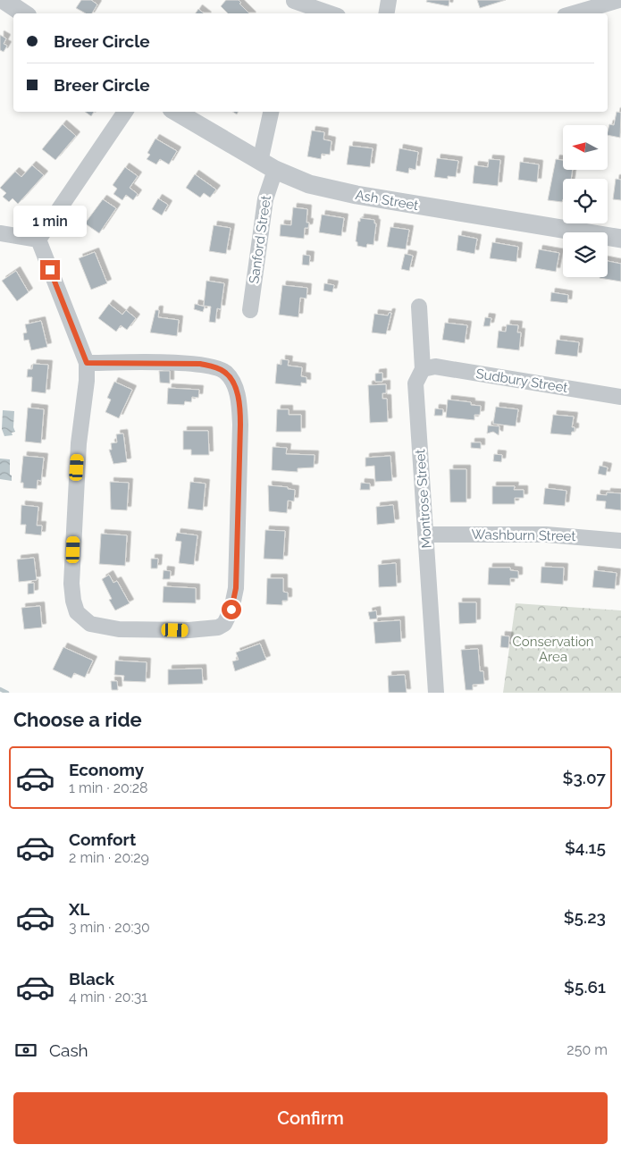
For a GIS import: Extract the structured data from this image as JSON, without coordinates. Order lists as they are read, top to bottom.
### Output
{
  "streets": {
    "street": [
      "Ash Street",
      "Sanford Street",
      "Sudbury Street",
      "Montrose Street",
      "Washburn Street"
    ]
  },
  "crossings": [
    ["Ash Street", "Sanford Street"],
    ["Sudbury Street", "Montrose Street"],
    ["Montrose Street", "Washburn Street"]
  ],
  "parks": ["Conservation Area"],
  "north": "left",
  "page": {
    "banner": ["Breer Circle", "Breer Circle"],
    "bubble": "1 min",
    "heading": "Choose a ride",
    "list": [
      {
        "name": "Economy",
        "note": "1 min · 20:28",
        "value": "$3.07"
      },
      {
        "name": "Comfort",
        "note": "2 min · 20:29",
        "value": "$4.15"
      },
      {
        "name": "XL",
        "note": "3 min · 20:30",
        "value": "$5.23"
      },
      {
        "name": "Black",
        "note": "4 min · 20:31",
        "value": "$5.61"
      }
    ],
    "pay": ["Cash", "250 m"],
    "buttons": "Confirm"
  }
}
